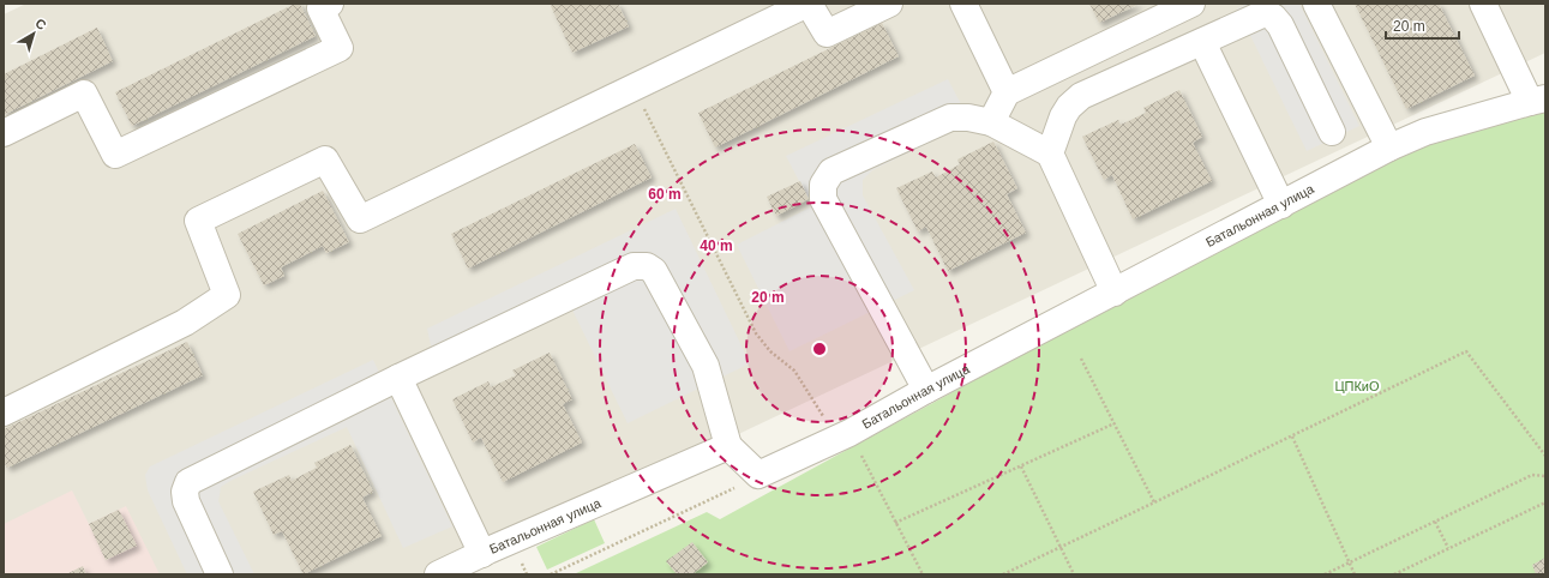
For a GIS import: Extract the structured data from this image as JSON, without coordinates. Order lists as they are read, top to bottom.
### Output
{
  "streets": {
    "street": ["Батальонная улица"]
  },
  "parks": ["ЦПКиО"],
  "scale_bar": "20 m",
  "north": "top right",
  "rings": ["60 m", "40 m", "20 m"]
}
